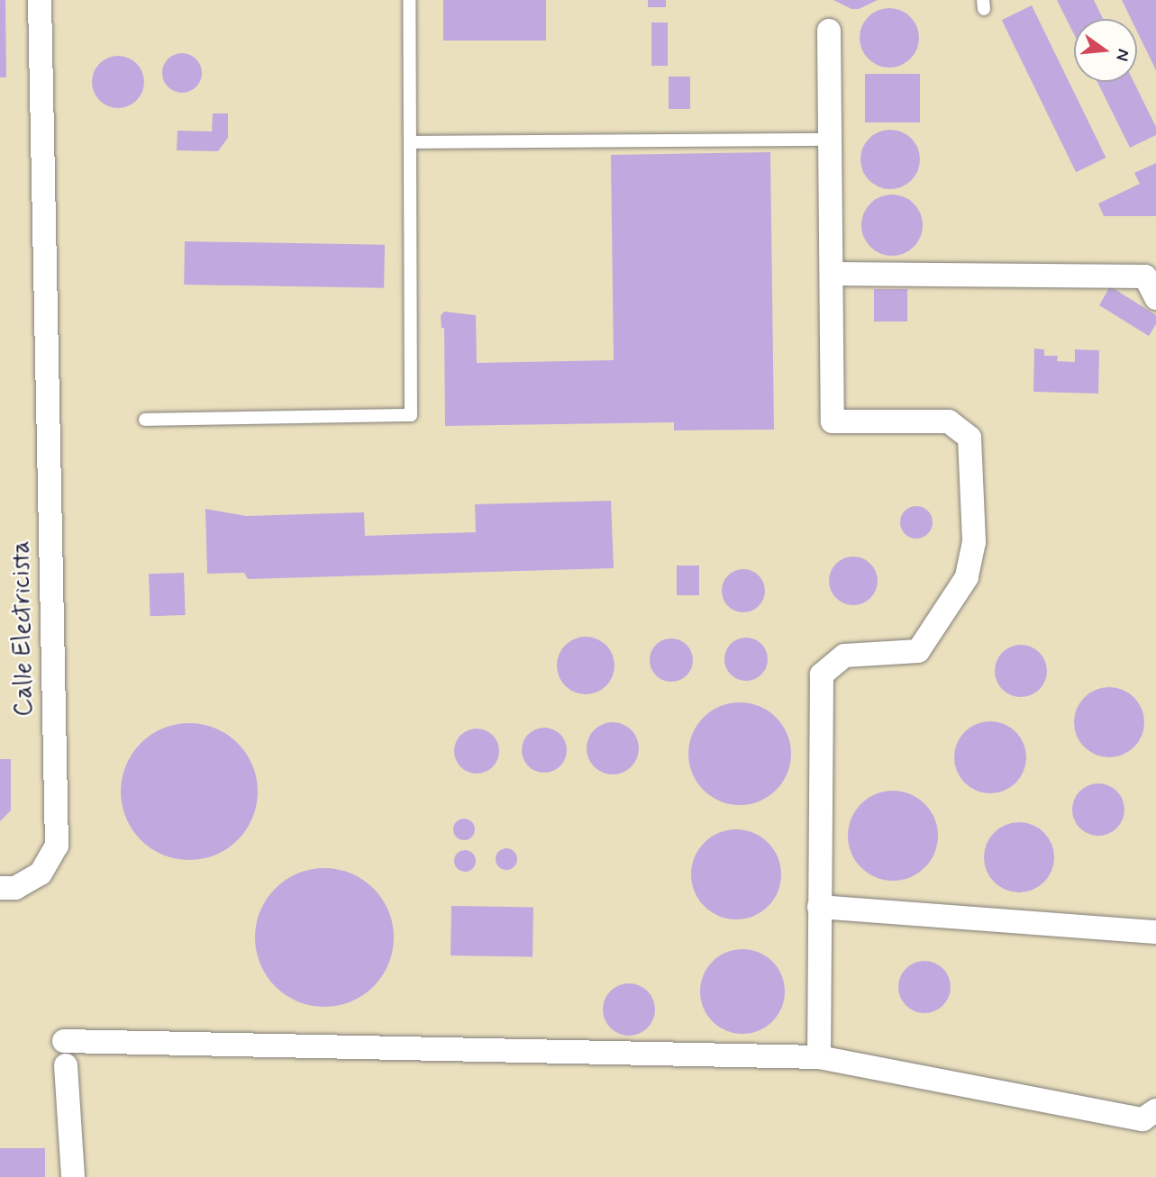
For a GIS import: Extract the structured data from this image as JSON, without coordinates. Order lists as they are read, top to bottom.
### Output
{
  "streets": {
    "street": ["Calle Electricista"]
  },
  "north": "right"
}
